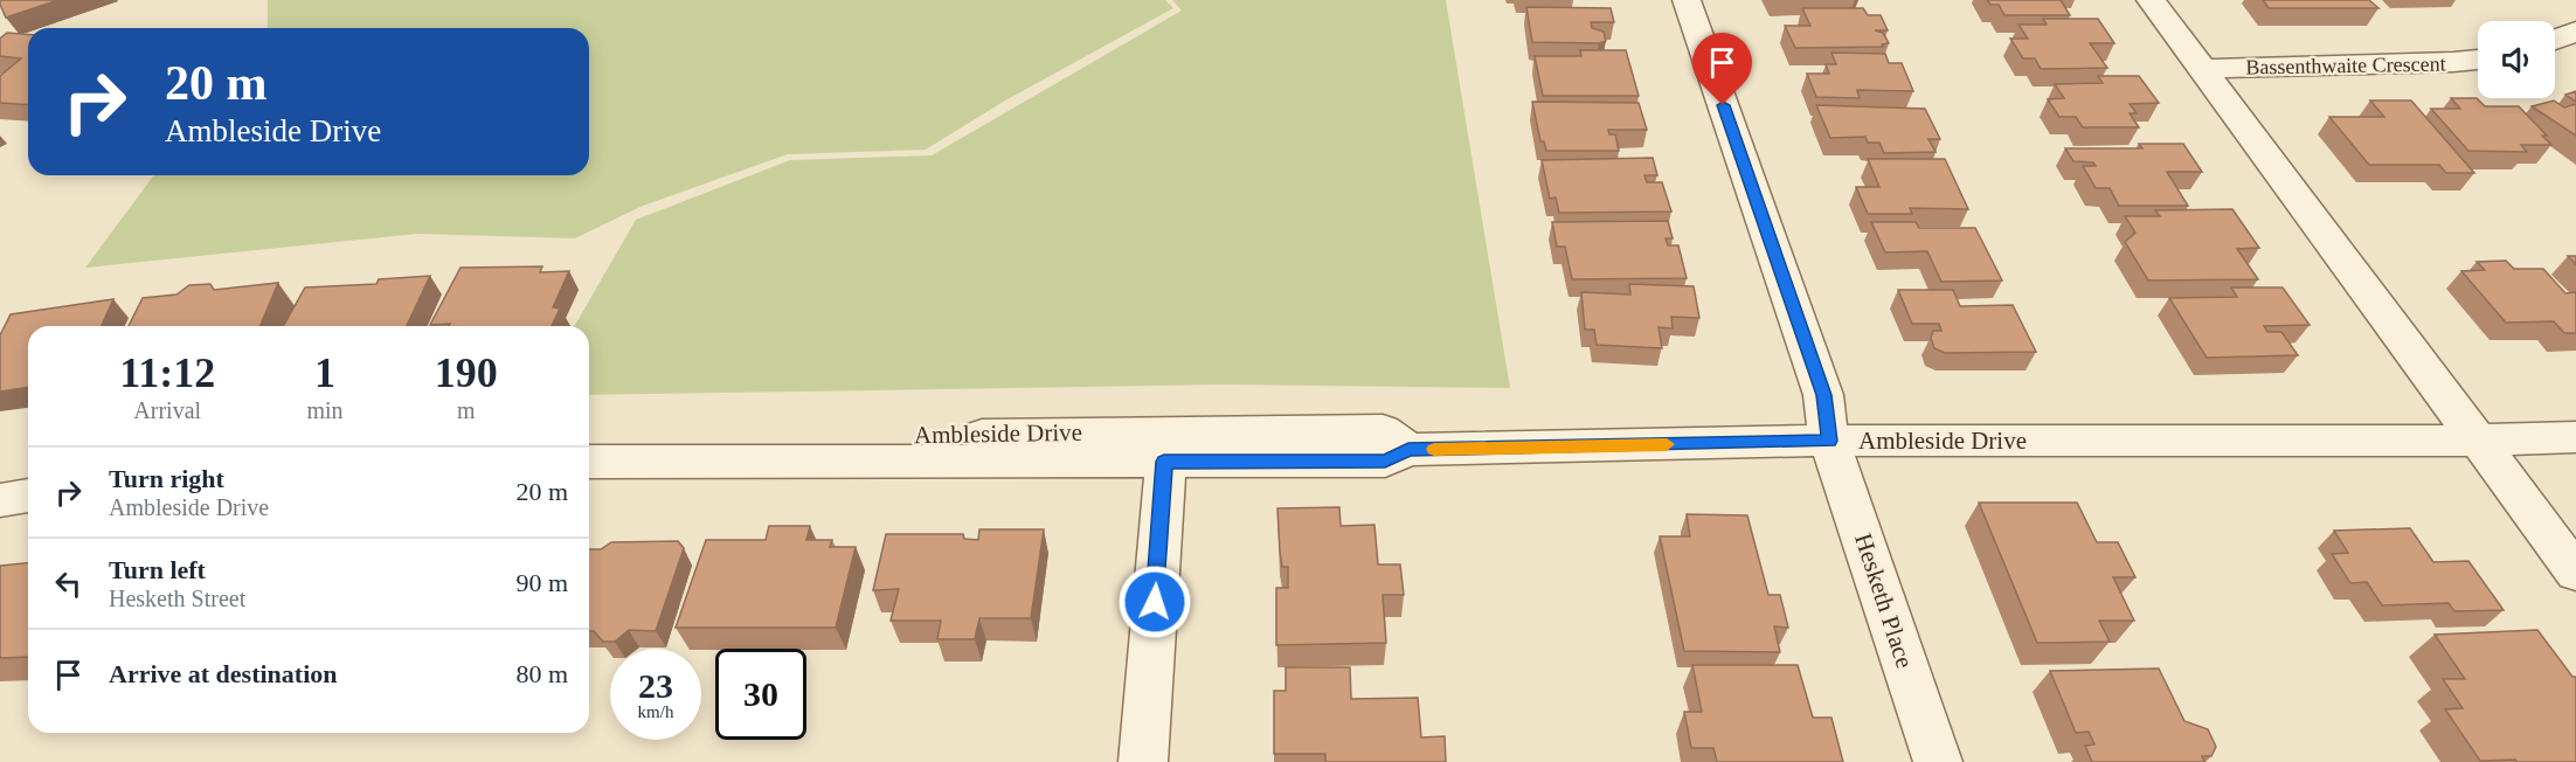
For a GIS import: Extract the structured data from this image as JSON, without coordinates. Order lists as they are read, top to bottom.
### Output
{
  "streets": {
    "street": ["Bassenthwaite Crescent", "Ambleside Drive", "Hesketh Place"]
  },
  "crossings": [
    ["Ambleside Drive", "Hesketh Place"]
  ],
  "page": {
    "turn": ["20 m", "Ambleside Drive"],
    "eta": [
      "11:12",
      "Arrival",
      "1",
      "min",
      "190",
      "m"
    ],
    "list": [
      {
        "name": "Turn right",
        "note": "Ambleside Drive",
        "value": "20 m"
      },
      {
        "name": "Turn left",
        "note": "Hesketh Street",
        "value": "90 m"
      },
      {
        "name": "Arrive at destination",
        "value": "80 m"
      }
    ],
    "speed": "23 km/h",
    "limit": "30"
  }
}
